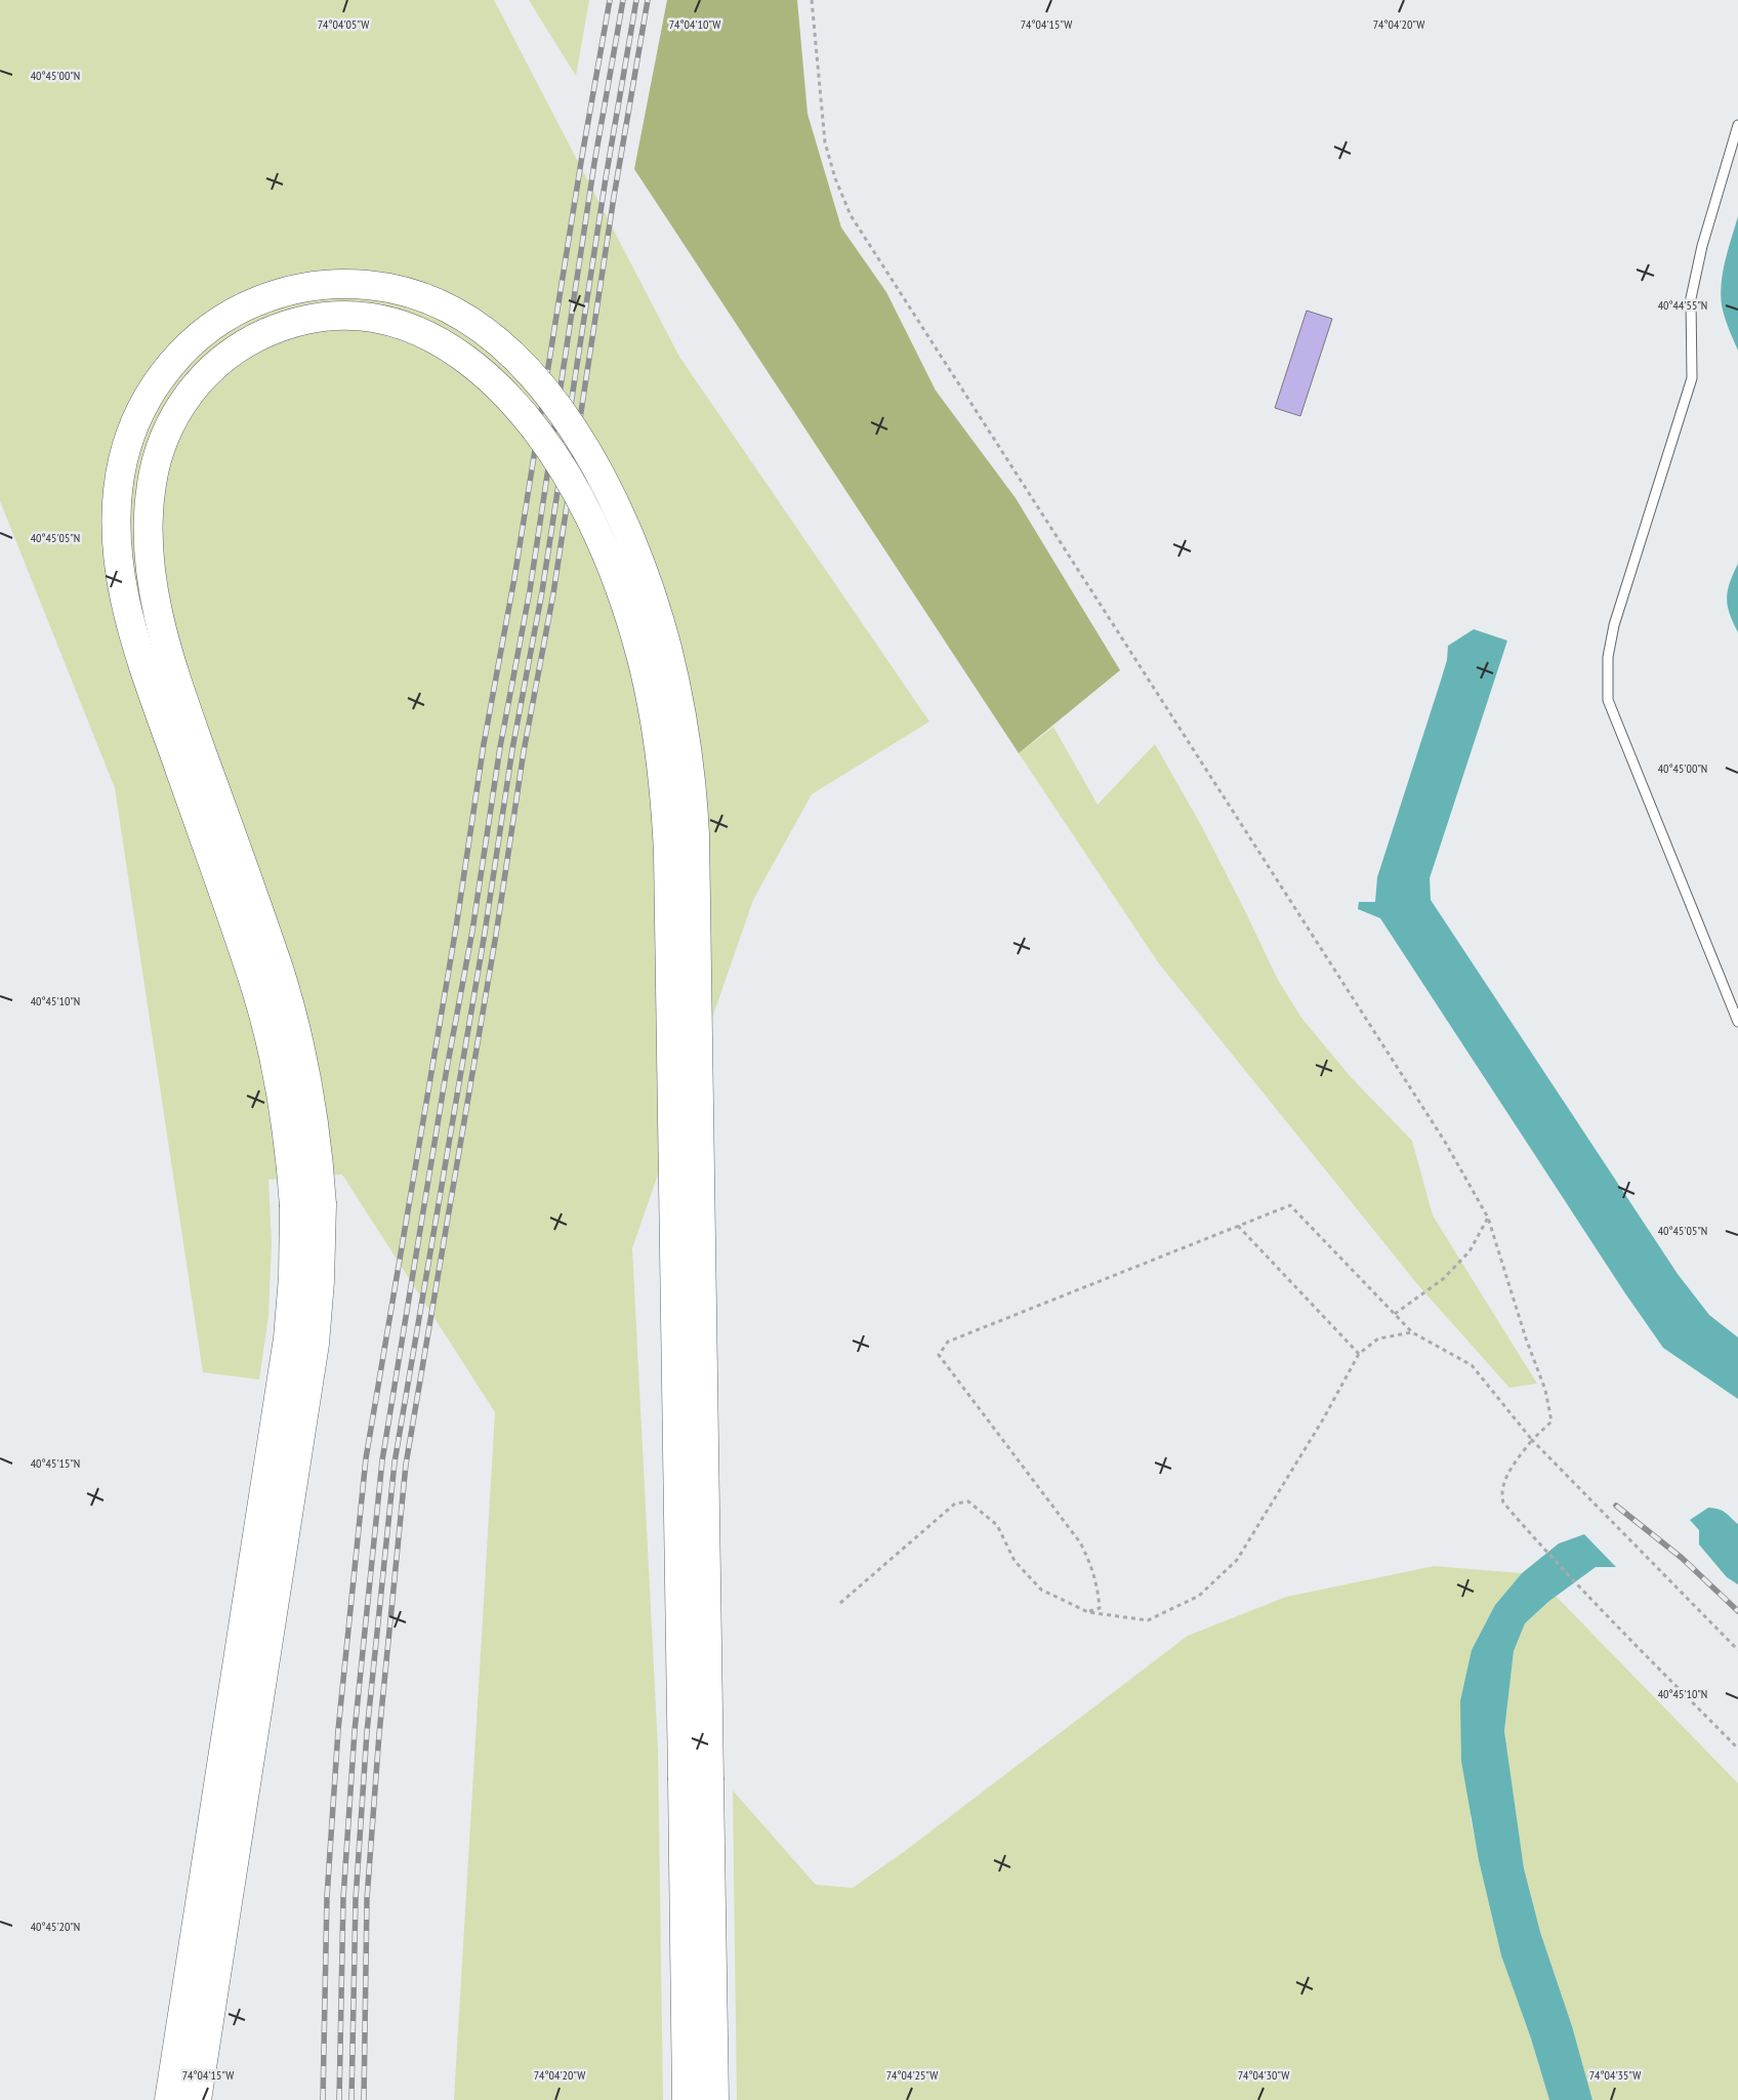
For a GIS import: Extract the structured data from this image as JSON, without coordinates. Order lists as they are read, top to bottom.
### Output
{
  "coordinates": [
    "74°04'05\"W",
    "74°04'10\"W",
    "74°04'15\"W",
    "74°04'20\"W",
    "40°45'00\"N",
    "40°44'55\"N",
    "40°45'05\"N",
    "40°45'10\"N",
    "40°45'15\"N",
    "40°45'20\"N",
    "74°04'25\"W",
    "74°04'30\"W",
    "74°04'35\"W"
  ]
}
